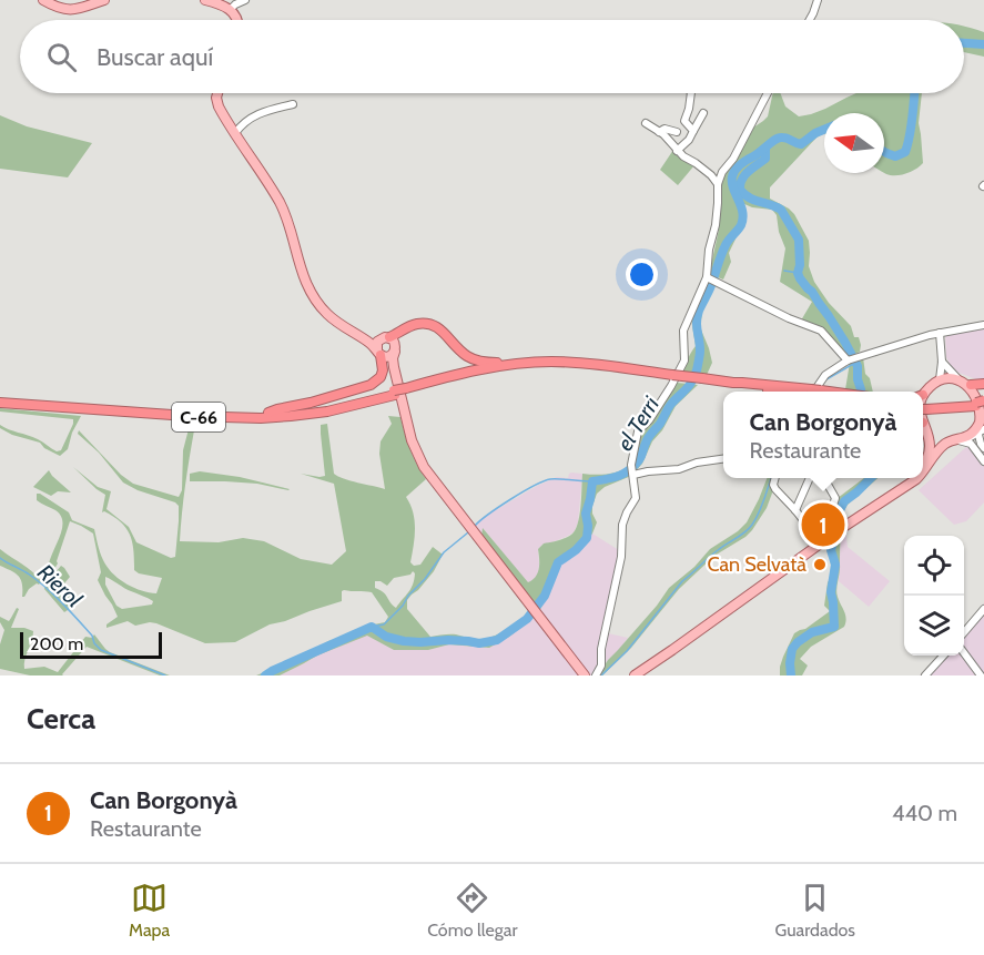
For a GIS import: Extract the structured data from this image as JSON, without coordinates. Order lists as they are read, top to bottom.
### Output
{
  "streets": {
    "highway": ["C-66"]
  },
  "water": ["el Terri", "Rierol"],
  "places": ["Can Selvatà"],
  "scale_bar": "200 m",
  "north": "left",
  "page": {
    "search": "Buscar aquí",
    "popup": ["Can Borgonyà", "Restaurante"],
    "pins": "1",
    "scale": "200 m",
    "heading": "Cerca",
    "list": [
      {
        "mark": "1",
        "name": "Can Borgonyà",
        "note": "Restaurante",
        "value": "440 m"
      }
    ],
    "nav": ["Mapa", "Cómo llegar", "Guardados"]
  }
}
